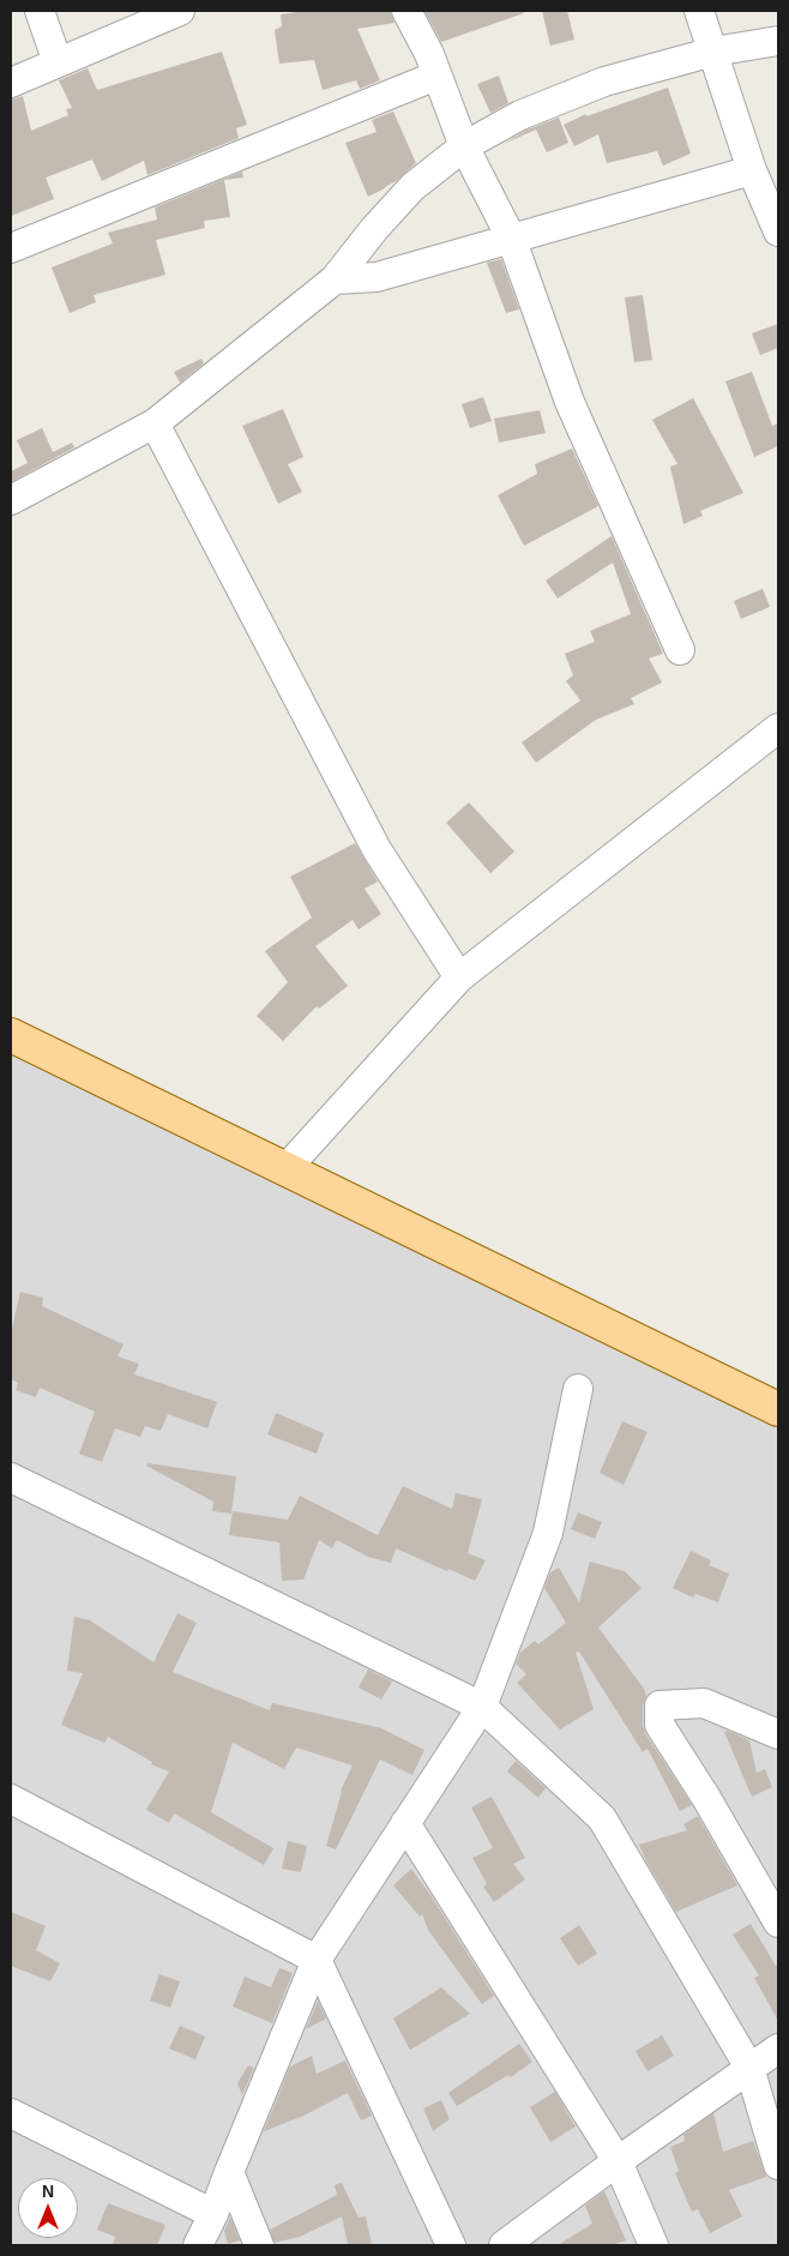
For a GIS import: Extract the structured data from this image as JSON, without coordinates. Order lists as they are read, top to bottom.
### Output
{
  "north": "top"
}
